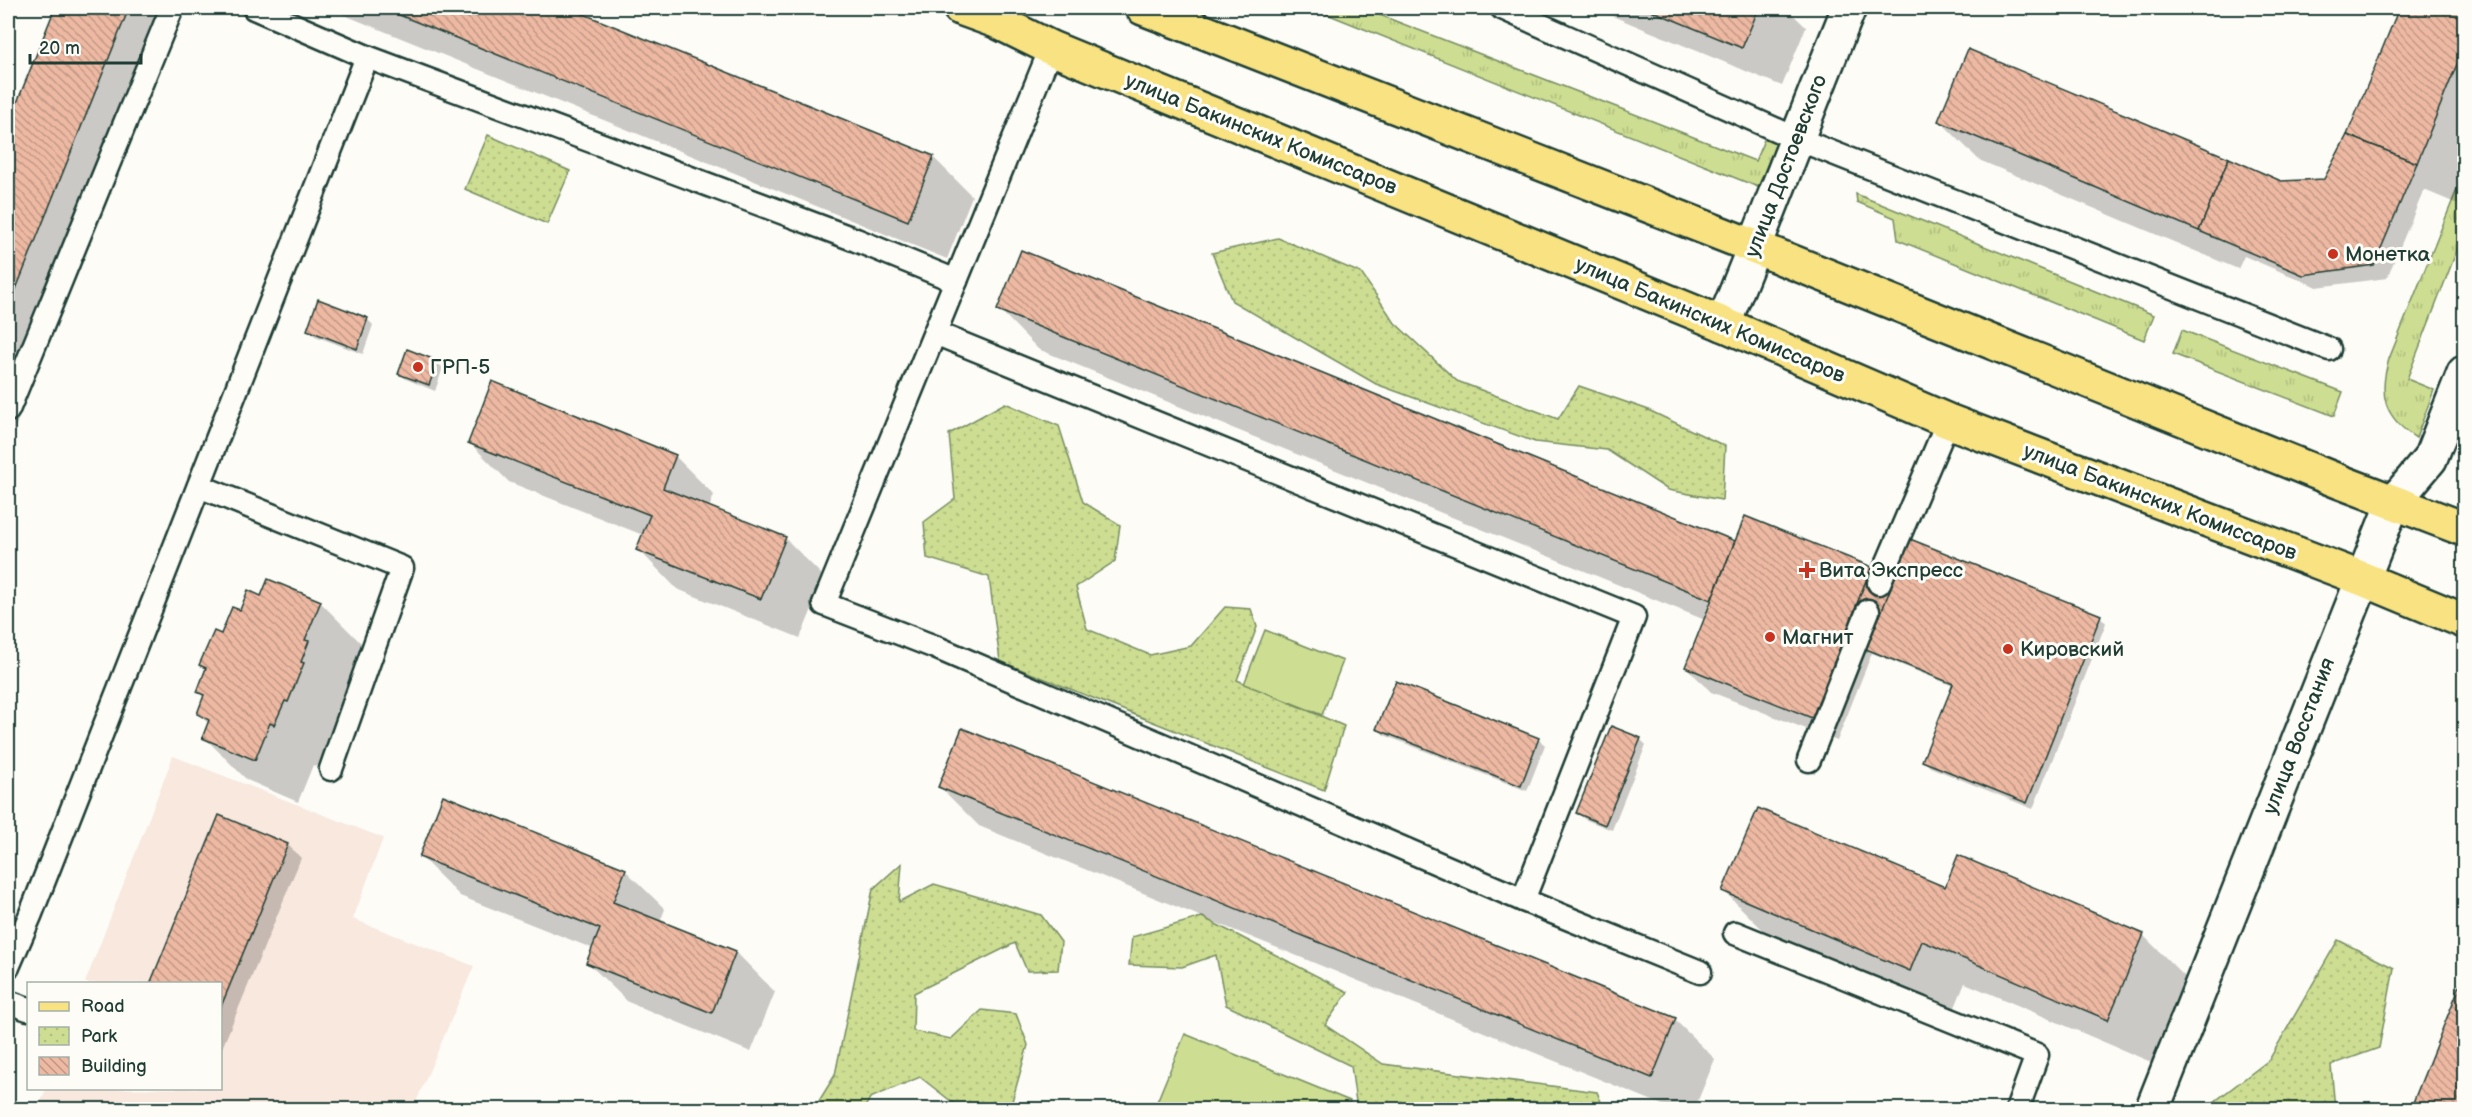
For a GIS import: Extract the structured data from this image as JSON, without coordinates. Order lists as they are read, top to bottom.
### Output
{
  "streets": {
    "main road": ["улица Бакинских Комиссаров"],
    "street": ["улица Достоевского", "улица Восстания"]
  },
  "crossings": [
    ["улица Бакинских Комиссаров", "улица Достоевского"],
    ["улица Бакинских Комиссаров", "улица Восстания"]
  ],
  "places": {
    "other": [
      "Монетка",
      "ГРП-5",
      "Магнит",
      "Кировский"
    ],
    "health": ["Вита Экспресс"]
  },
  "legend": ["Road", "Park", "Building"],
  "scale_bar": "20 m"
}
